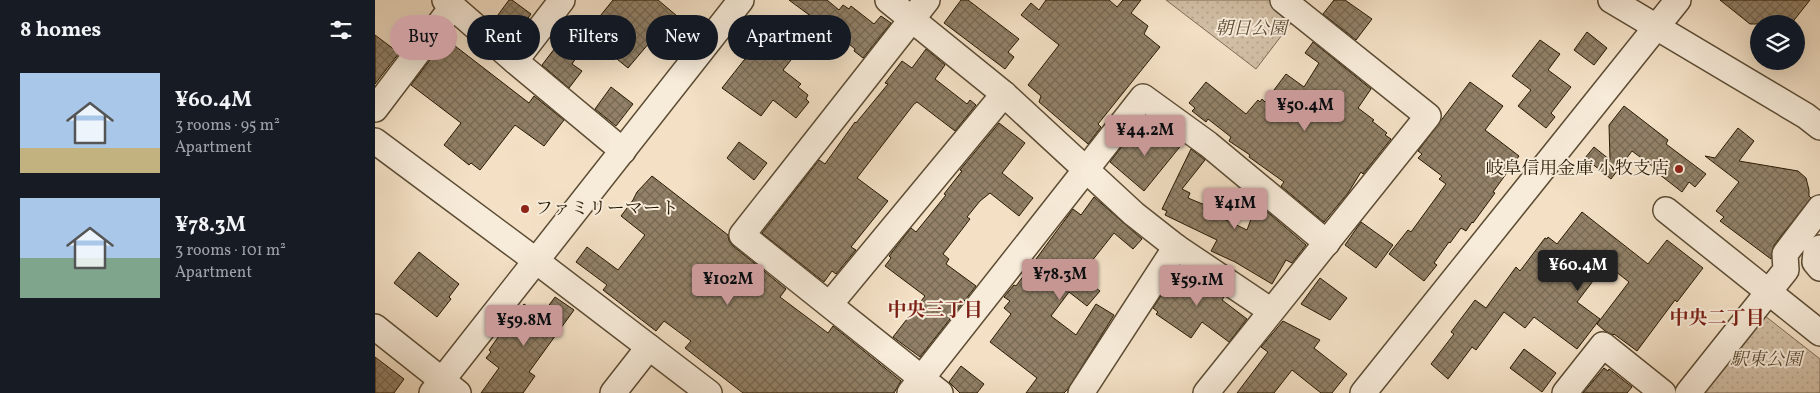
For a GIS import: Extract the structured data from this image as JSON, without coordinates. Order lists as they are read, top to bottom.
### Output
{
  "districts": ["中央三丁目", "中央二丁目"],
  "parks": ["朝日公園", "駅東公園"],
  "places": ["岐阜信用金庫 小牧支店", "ファミリーマート"],
  "page": {
    "heading": "8 homes",
    "chip": [
      "Buy",
      "Rent",
      "Filters",
      "New",
      "Apartment"
    ],
    "list": [
      {
        "name": "¥60.4M",
        "note": "3 rooms · 95 m² · Apartment"
      },
      {
        "name": "¥78.3M",
        "note": "3 rooms · 101 m² · Apartment"
      }
    ],
    "price": [
      "¥50.4M",
      "¥44.2M",
      "¥41M",
      "¥60.4M",
      "¥78.3M",
      "¥102M",
      "¥59.1M",
      "¥59.8M"
    ]
  }
}
